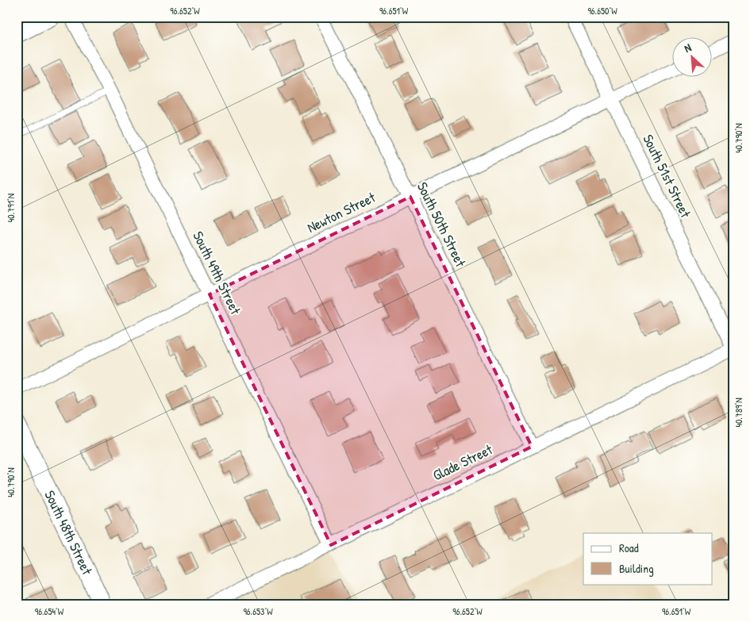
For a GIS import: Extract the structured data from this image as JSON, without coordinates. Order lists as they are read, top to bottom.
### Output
{
  "streets": {
    "main road": ["South 48th Street"],
    "street": [
      "South 51st Street",
      "Newton Street",
      "South 50th Street",
      "South 49th Street",
      "Glade Street"
    ]
  },
  "crossings": [
    ["South 51st Street", "Newton Street"],
    ["South 51st Street", "Glade Street"],
    ["Newton Street", "South 50th Street"],
    ["Newton Street", "South 49th Street"],
    ["South 50th Street", "Glade Street"],
    ["South 49th Street", "Glade Street"]
  ],
  "legend": ["Road", "Building"],
  "north": "top left",
  "coordinates": [
    "96.652°W",
    "96.651°W",
    "96.650°W",
    "40.790°N",
    "40.791°N",
    "40.789°N",
    "96.654°W",
    "96.653°W"
  ]
}
